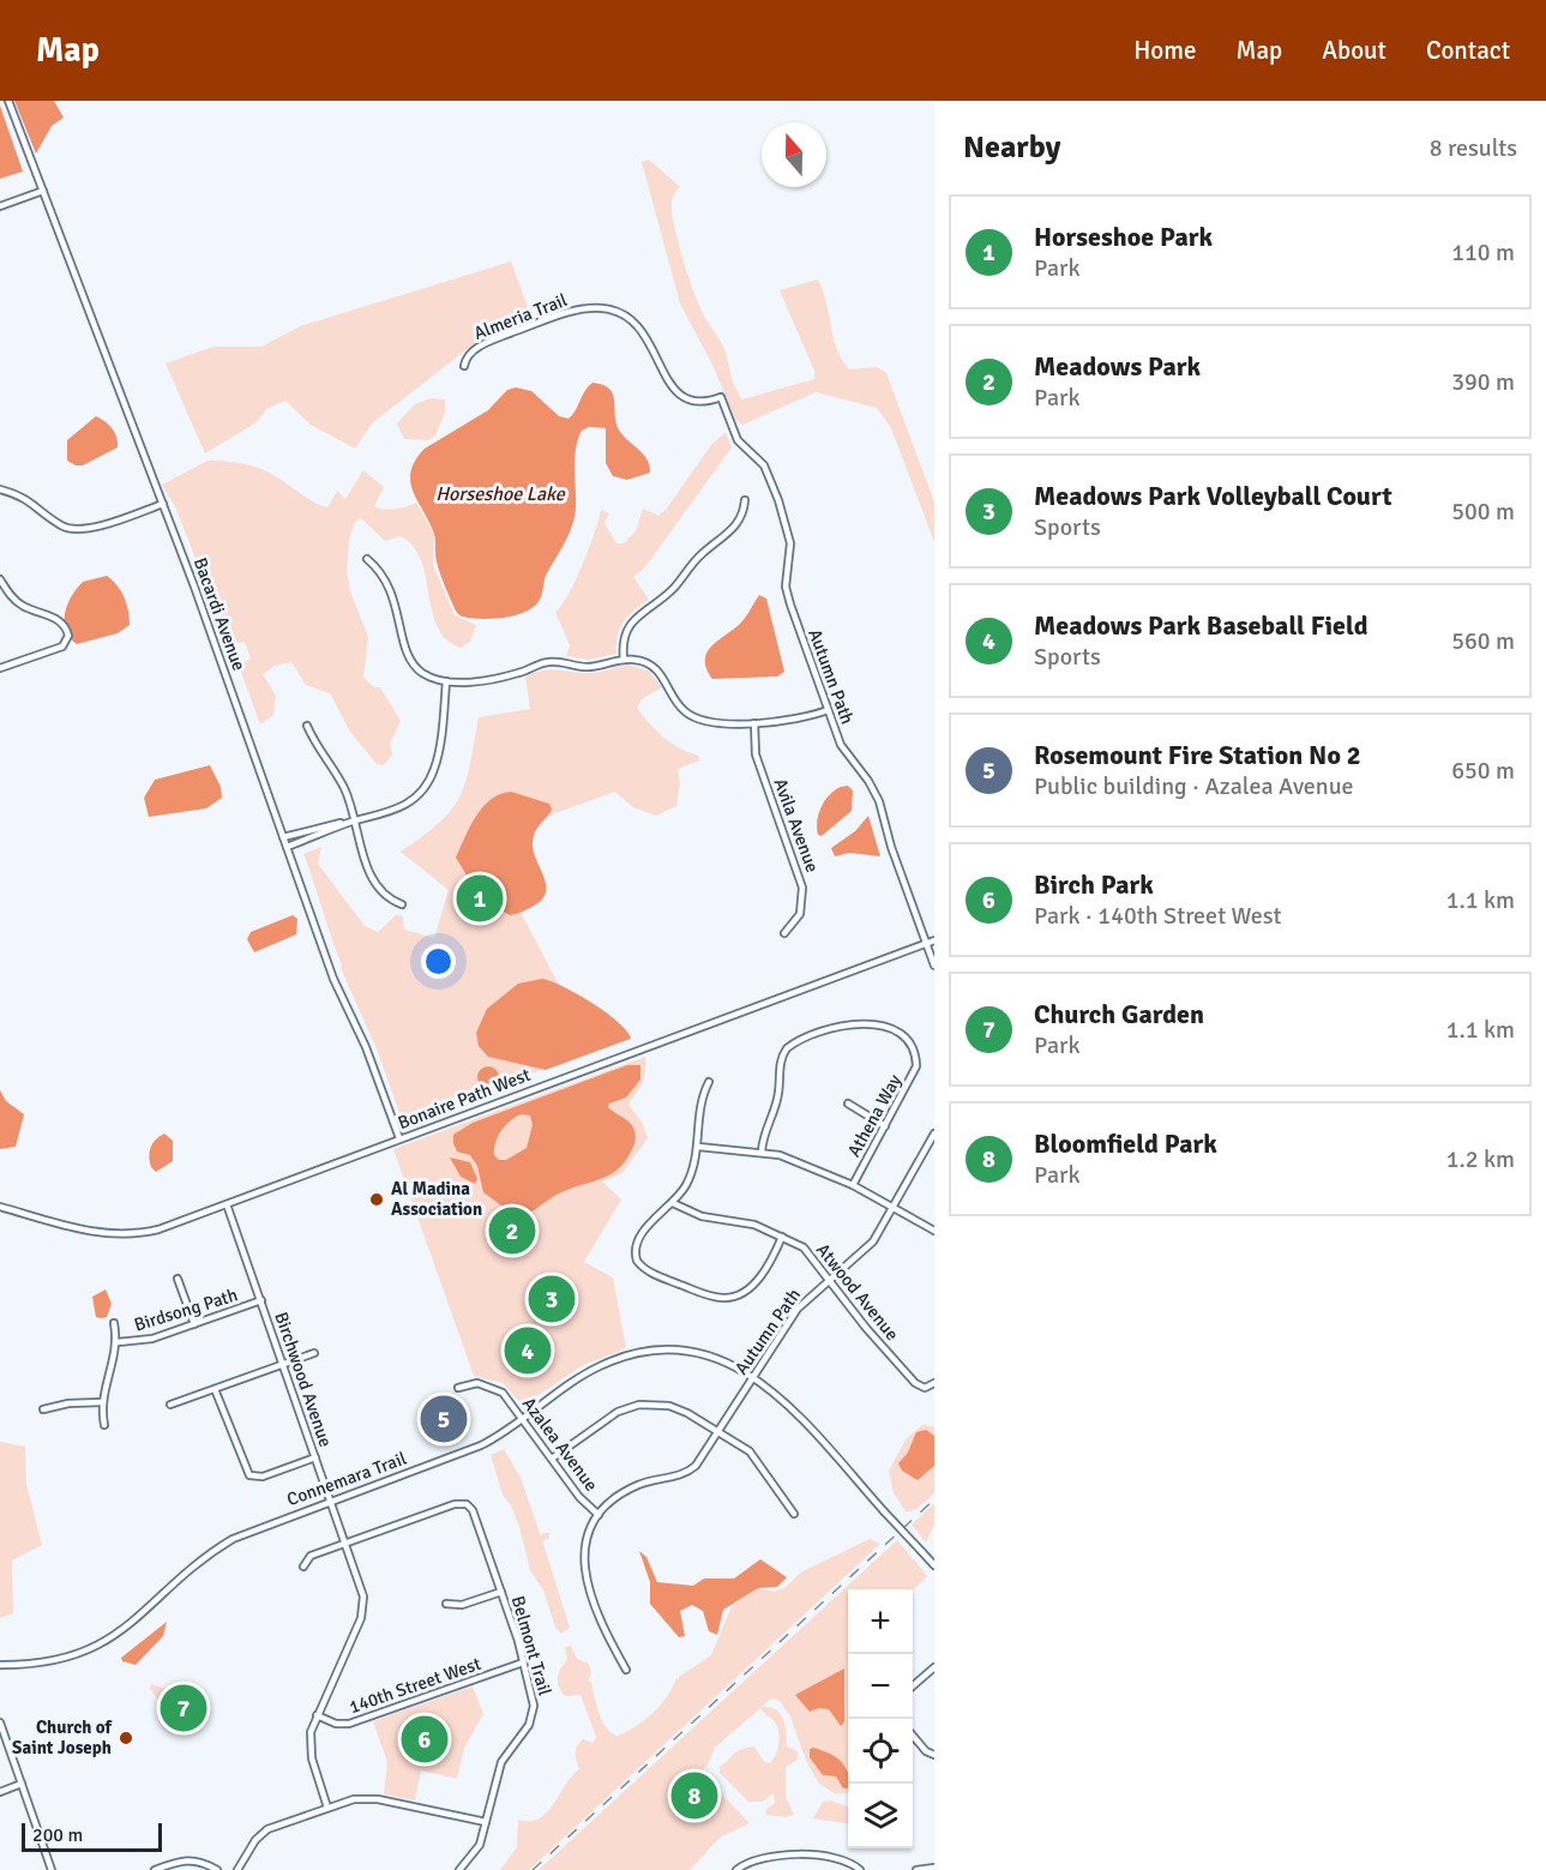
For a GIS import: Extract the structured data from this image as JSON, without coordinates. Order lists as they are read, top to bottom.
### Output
{
  "streets": {
    "street": [
      "Almeria Trail",
      "Bacardi Avenue",
      "Autumn Path",
      "Avila Avenue",
      "Bonaire Path West",
      "Athena Way",
      "Atwood Avenue",
      "Birdsong Path",
      "Birchwood Avenue",
      "Azalea Avenue",
      "Connemara Trail",
      "Belmont Trail",
      "140th Street West"
    ]
  },
  "crossings": [
    ["Almeria Trail", "Autumn Path"],
    ["Bacardi Avenue", "Bonaire Path West"],
    ["Autumn Path", "Bonaire Path West"],
    ["Autumn Path", "Atwood Avenue"],
    ["Autumn Path", "Azalea Avenue"],
    ["Autumn Path", "Connemara Trail"],
    ["Bonaire Path West", "Birchwood Avenue"],
    ["Birdsong Path", "Birchwood Avenue"],
    ["Birchwood Avenue", "Connemara Trail"],
    ["Birchwood Avenue", "Belmont Trail"],
    ["Birchwood Avenue", "140th Street West"],
    ["Azalea Avenue", "Connemara Trail"],
    ["Belmont Trail", "140th Street West"]
  ],
  "water": ["Horseshoe Lake"],
  "places": ["Al Madina Association", "Church of Saint Joseph"],
  "scale_bar": "200 m",
  "north": "top",
  "page": {
    "header": "Map",
    "nav": [
      "Home",
      "Map",
      "About",
      "Contact"
    ],
    "heading": ["Nearby", "8 results"],
    "list": [
      {
        "mark": "1",
        "name": "Horseshoe Park",
        "note": "Park",
        "value": "110 m"
      },
      {
        "mark": "2",
        "name": "Meadows Park",
        "note": "Park",
        "value": "390 m"
      },
      {
        "mark": "3",
        "name": "Meadows Park Volleyball Court",
        "note": "Sports",
        "value": "500 m"
      },
      {
        "mark": "4",
        "name": "Meadows Park Baseball Field",
        "note": "Sports",
        "value": "560 m"
      },
      {
        "mark": "5",
        "name": "Rosemount Fire Station No 2",
        "note": "Public building · Azalea Avenue",
        "value": "650 m"
      },
      {
        "mark": "6",
        "name": "Birch Park",
        "note": "Park · 140th Street West",
        "value": "1.1 km"
      },
      {
        "mark": "7",
        "name": "Church Garden",
        "note": "Park",
        "value": "1.1 km"
      },
      {
        "mark": "8",
        "name": "Bloomfield Park",
        "note": "Park",
        "value": "1.2 km"
      }
    ],
    "pins": [
      "1",
      "2",
      "3",
      "4",
      "5",
      "7",
      "6",
      "8"
    ],
    "map_buttons": ["+", "−"],
    "scale": "200 m"
  }
}
